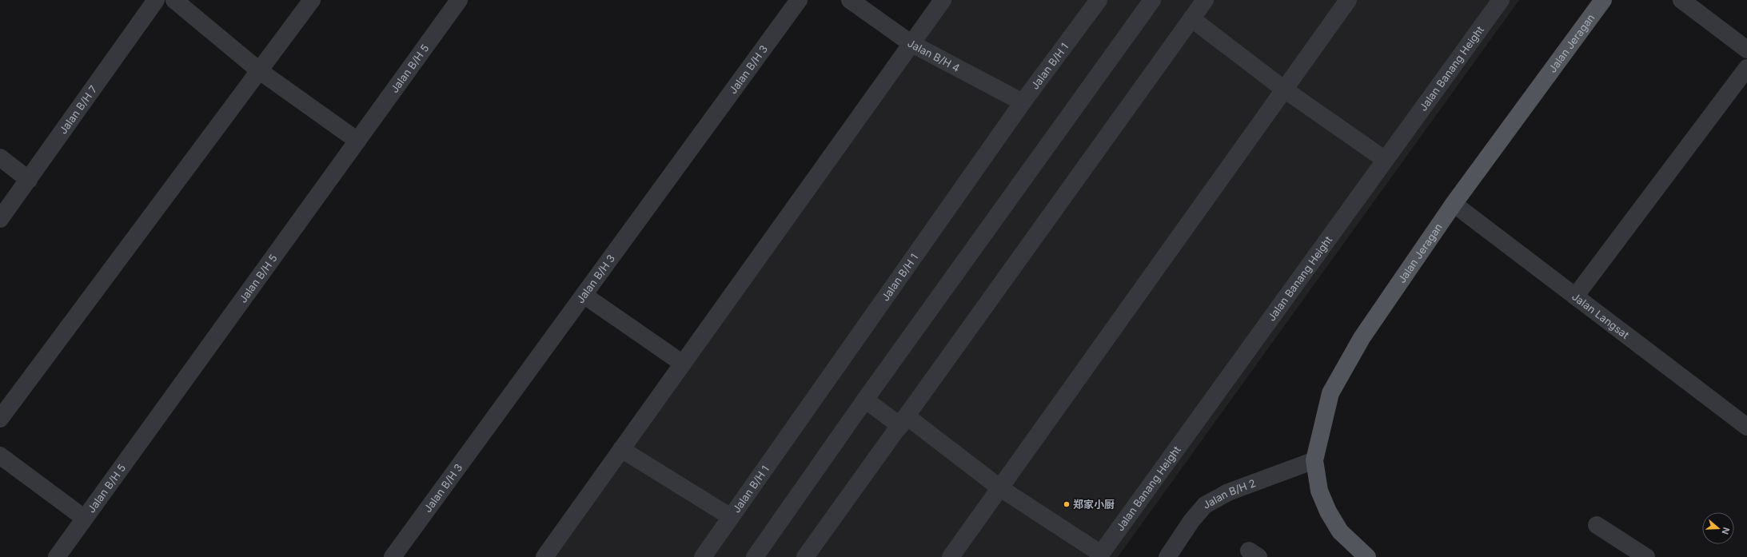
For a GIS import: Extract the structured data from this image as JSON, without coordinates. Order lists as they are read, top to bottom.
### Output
{
  "streets": {
    "main road": ["Jalan Jeragan"],
    "street": [
      "Jalan B/H 4",
      "Jalan B/H 1",
      "Jalan Banang Height",
      "Jalan B/H 5",
      "Jalan B/H 3",
      "Jalan B/H 7",
      "Jalan Langsat",
      "Jalan B/H 2"
    ]
  },
  "crossings": [
    ["Jalan Jeragan", "Jalan Langsat"],
    ["Jalan Jeragan", "Jalan B/H 2"],
    ["Jalan B/H 4", "Jalan B/H 1"]
  ],
  "places": ["郑家小厨"],
  "north": "right"
}
